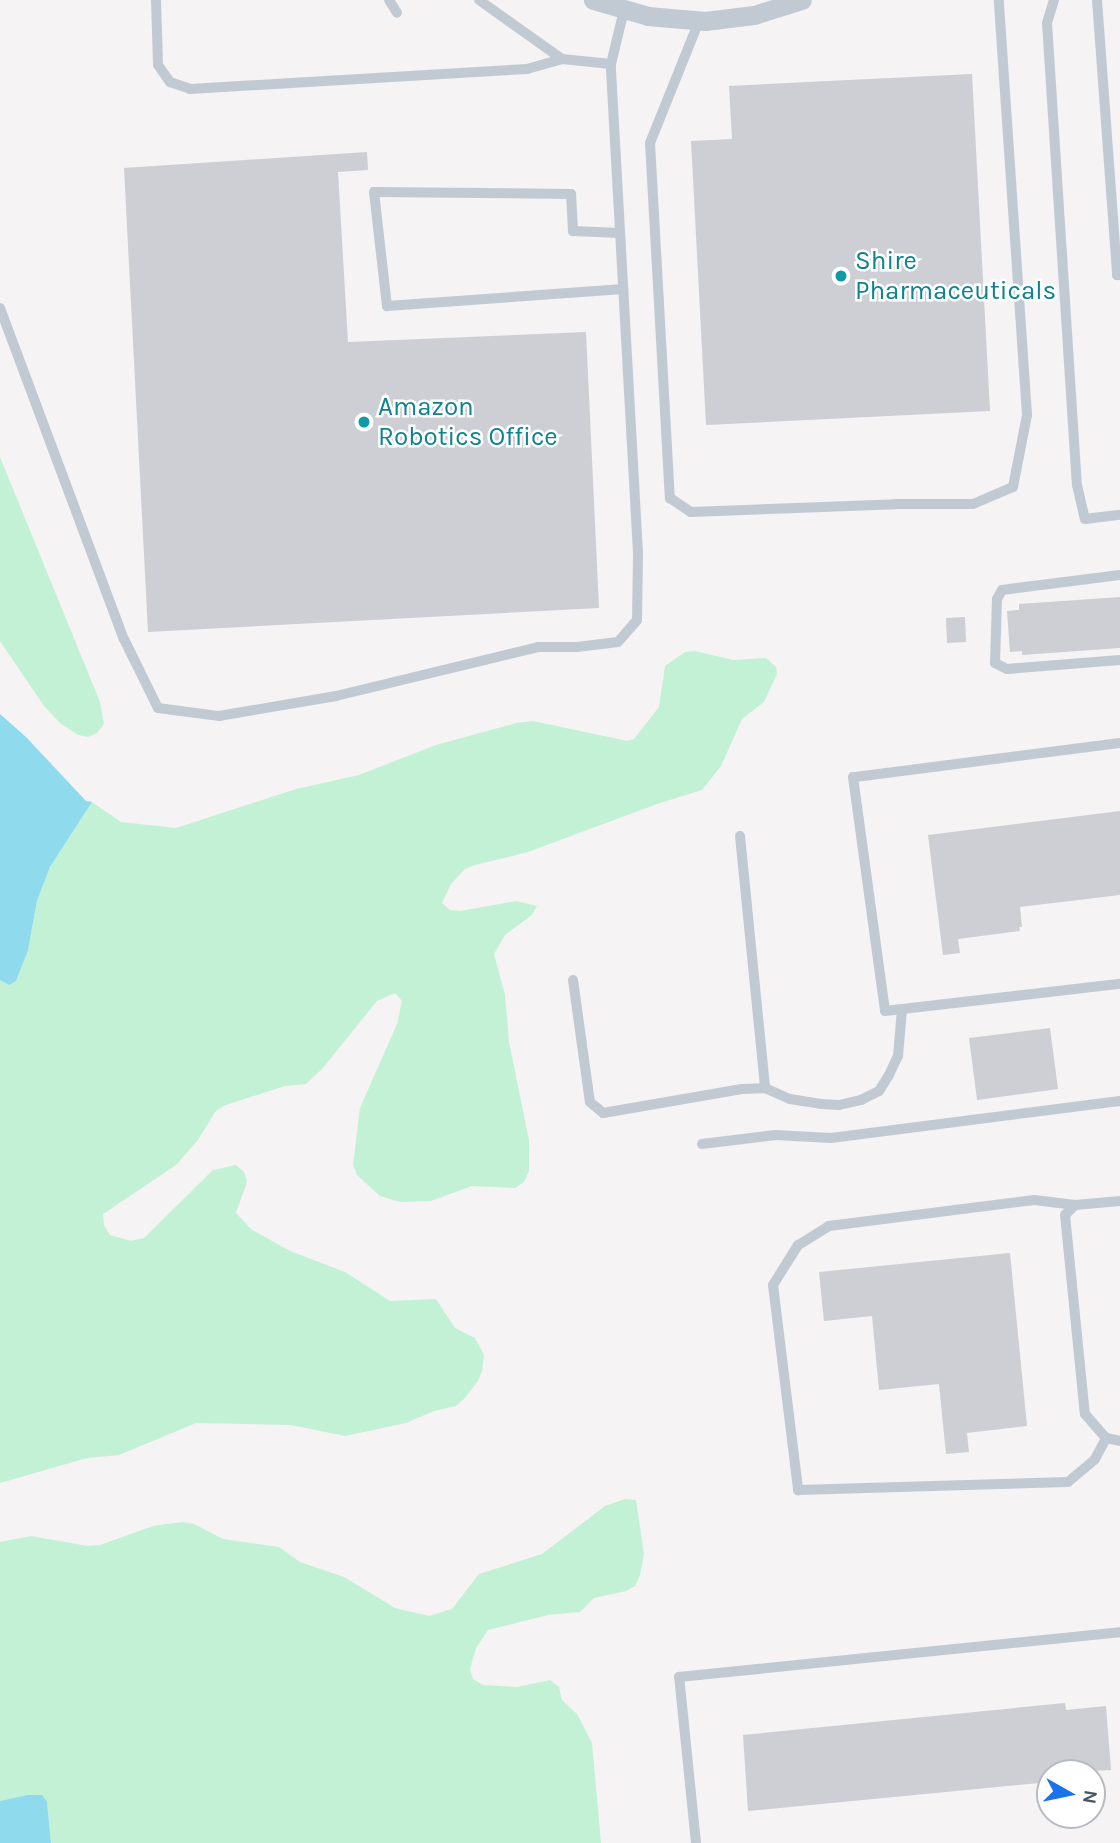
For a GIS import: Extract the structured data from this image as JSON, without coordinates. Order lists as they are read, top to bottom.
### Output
{
  "places": ["Shire Pharmaceuticals", "Amazon Robotics Office"],
  "north": "right"
}
